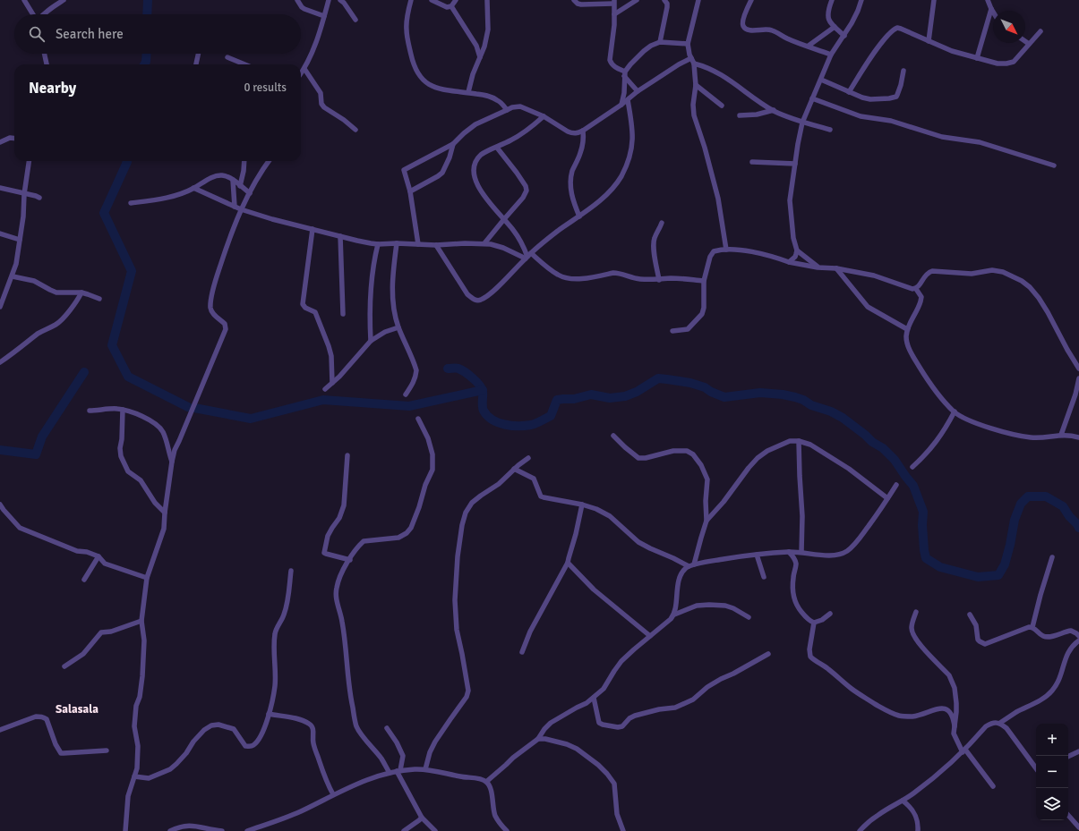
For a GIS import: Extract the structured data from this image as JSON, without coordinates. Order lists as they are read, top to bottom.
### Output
{
  "districts": ["Salasala"],
  "north": "bottom right",
  "page": {
    "search": "Search here",
    "heading": ["Nearby", "0 results"],
    "map_buttons": ["+", "−"]
  }
}
